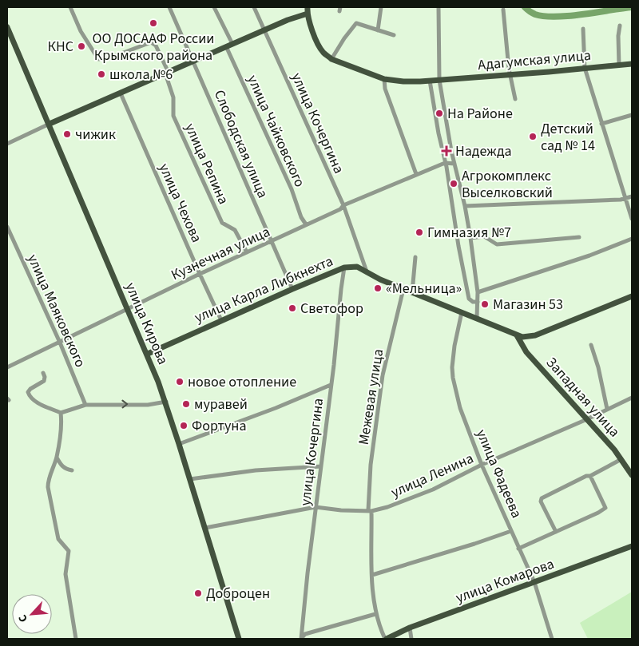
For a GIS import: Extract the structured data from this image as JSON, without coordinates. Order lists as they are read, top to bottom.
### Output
{
  "streets": {
    "main road": [
      "Адагумская улица",
      "улица Карла Либкнехта",
      "улица Кирова",
      "Западная улица",
      "улица Комарова"
    ],
    "street": [
      "улица Кочергина",
      "улица Чайковского",
      "Слободская улица",
      "улица Репина",
      "улица Чехова",
      "Кузнечная улица",
      "улица Маяковского",
      "Межевая улица",
      "улица Фадеева",
      "улица Ленина"
    ]
  },
  "crossings": [
    ["улица Кочергина", "Кузнечная улица"],
    ["улица Кочергина", "улица Карла Либкнехта"],
    ["улица Кочергина", "улица Ленина"],
    ["улица Чайковского", "Кузнечная улица"],
    ["Слободская улица", "Кузнечная улица"],
    ["Слободская улица", "улица Карла Либкнехта"],
    ["улица Репина", "Кузнечная улица"],
    ["улица Чехова", "Кузнечная улица"],
    ["улица Чехова", "улица Карла Либкнехта"],
    ["Кузнечная улица", "улица Маяковского"],
    ["Кузнечная улица", "улица Кирова"],
    ["улица Карла Либкнехта", "улица Кирова"],
    ["улица Карла Либкнехта", "Межевая улица"],
    ["улица Карла Либкнехта", "Западная улица"],
    ["улица Карла Либкнехта", "улица Фадеева"],
    ["улица Кирова", "улица Ленина"],
    ["Межевая улица", "улица Ленина"],
    ["Межевая улица", "улица Комарова"],
    ["Западная улица", "улица Ленина"],
    ["улица Фадеева", "улица Ленина"],
    ["улица Фадеева", "улица Комарова"]
  ],
  "places": {
    "other": [
      "ОО ДОСААФ России Крымского района",
      "КНС",
      "школа №6",
      "На Районе",
      "чижик",
      "Детский сад № 14",
      "Агрокомплекс Выселковский",
      "Гимназия №7",
      "«Мельница»",
      "Магазин 53",
      "Светофор",
      "новое отопление",
      "муравей",
      "Фортуна",
      "Доброцен"
    ],
    "health": ["Надежда"]
  },
  "north": "bottom left"
}
